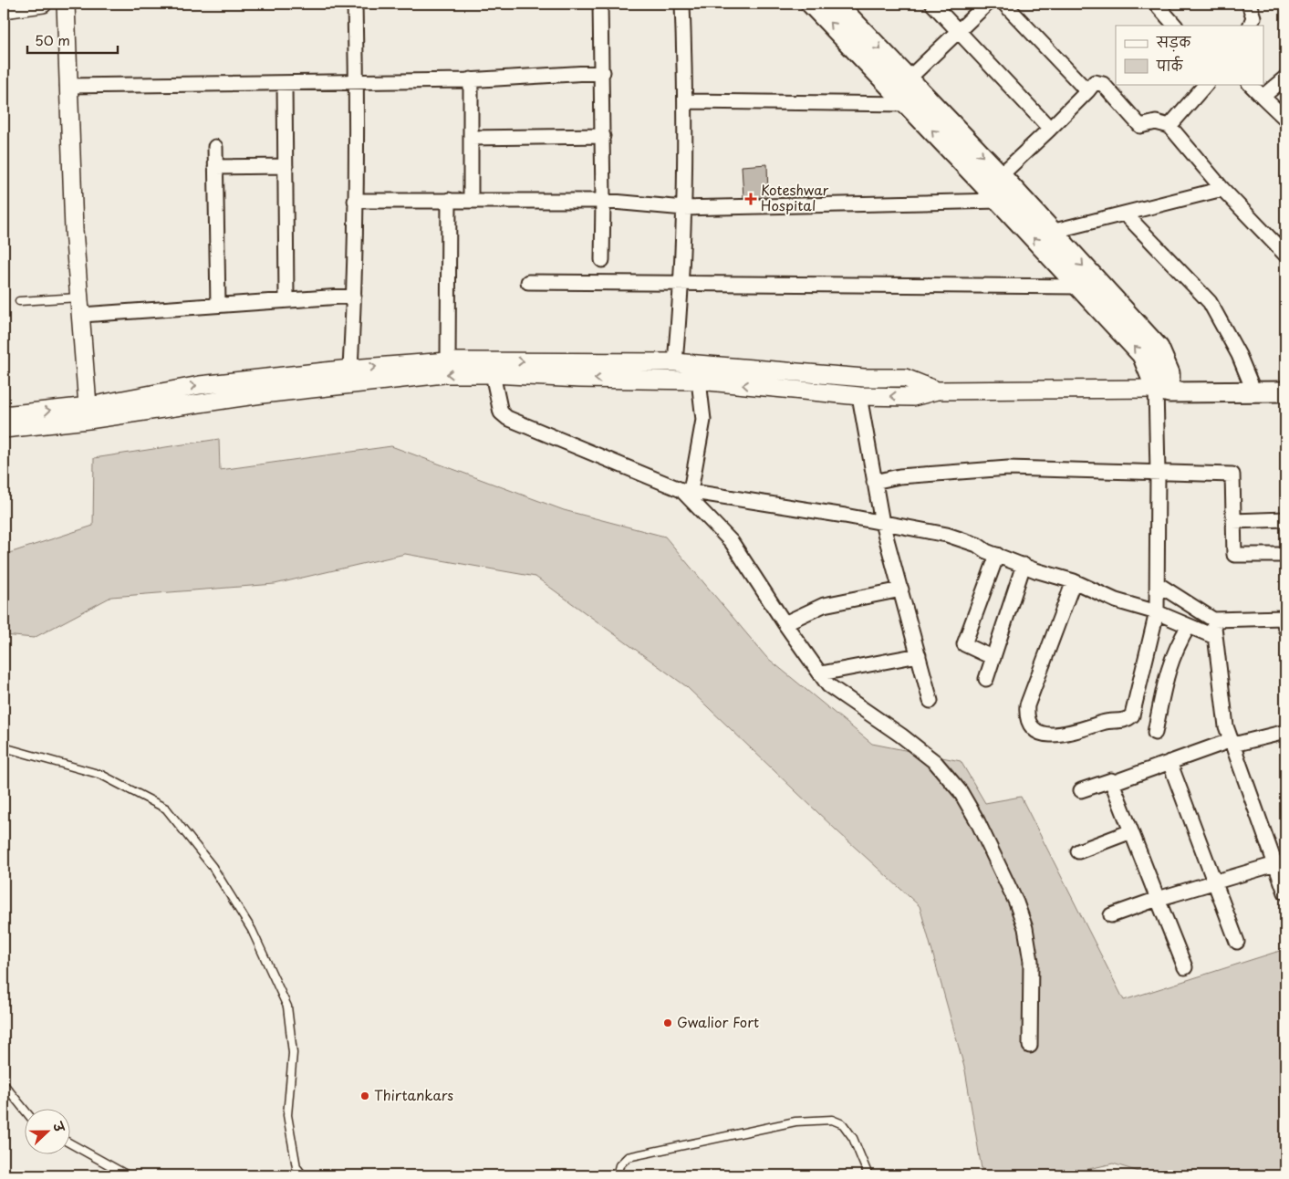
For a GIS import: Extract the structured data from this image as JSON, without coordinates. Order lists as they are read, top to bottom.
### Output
{
  "places": {
    "health": ["Koteshwar Hospital"],
    "other": ["Gwalior Fort", "Thirtankars"]
  },
  "legend": ["सड़क", "पार्क"],
  "scale_bar": "50 m",
  "north": "right"
}
